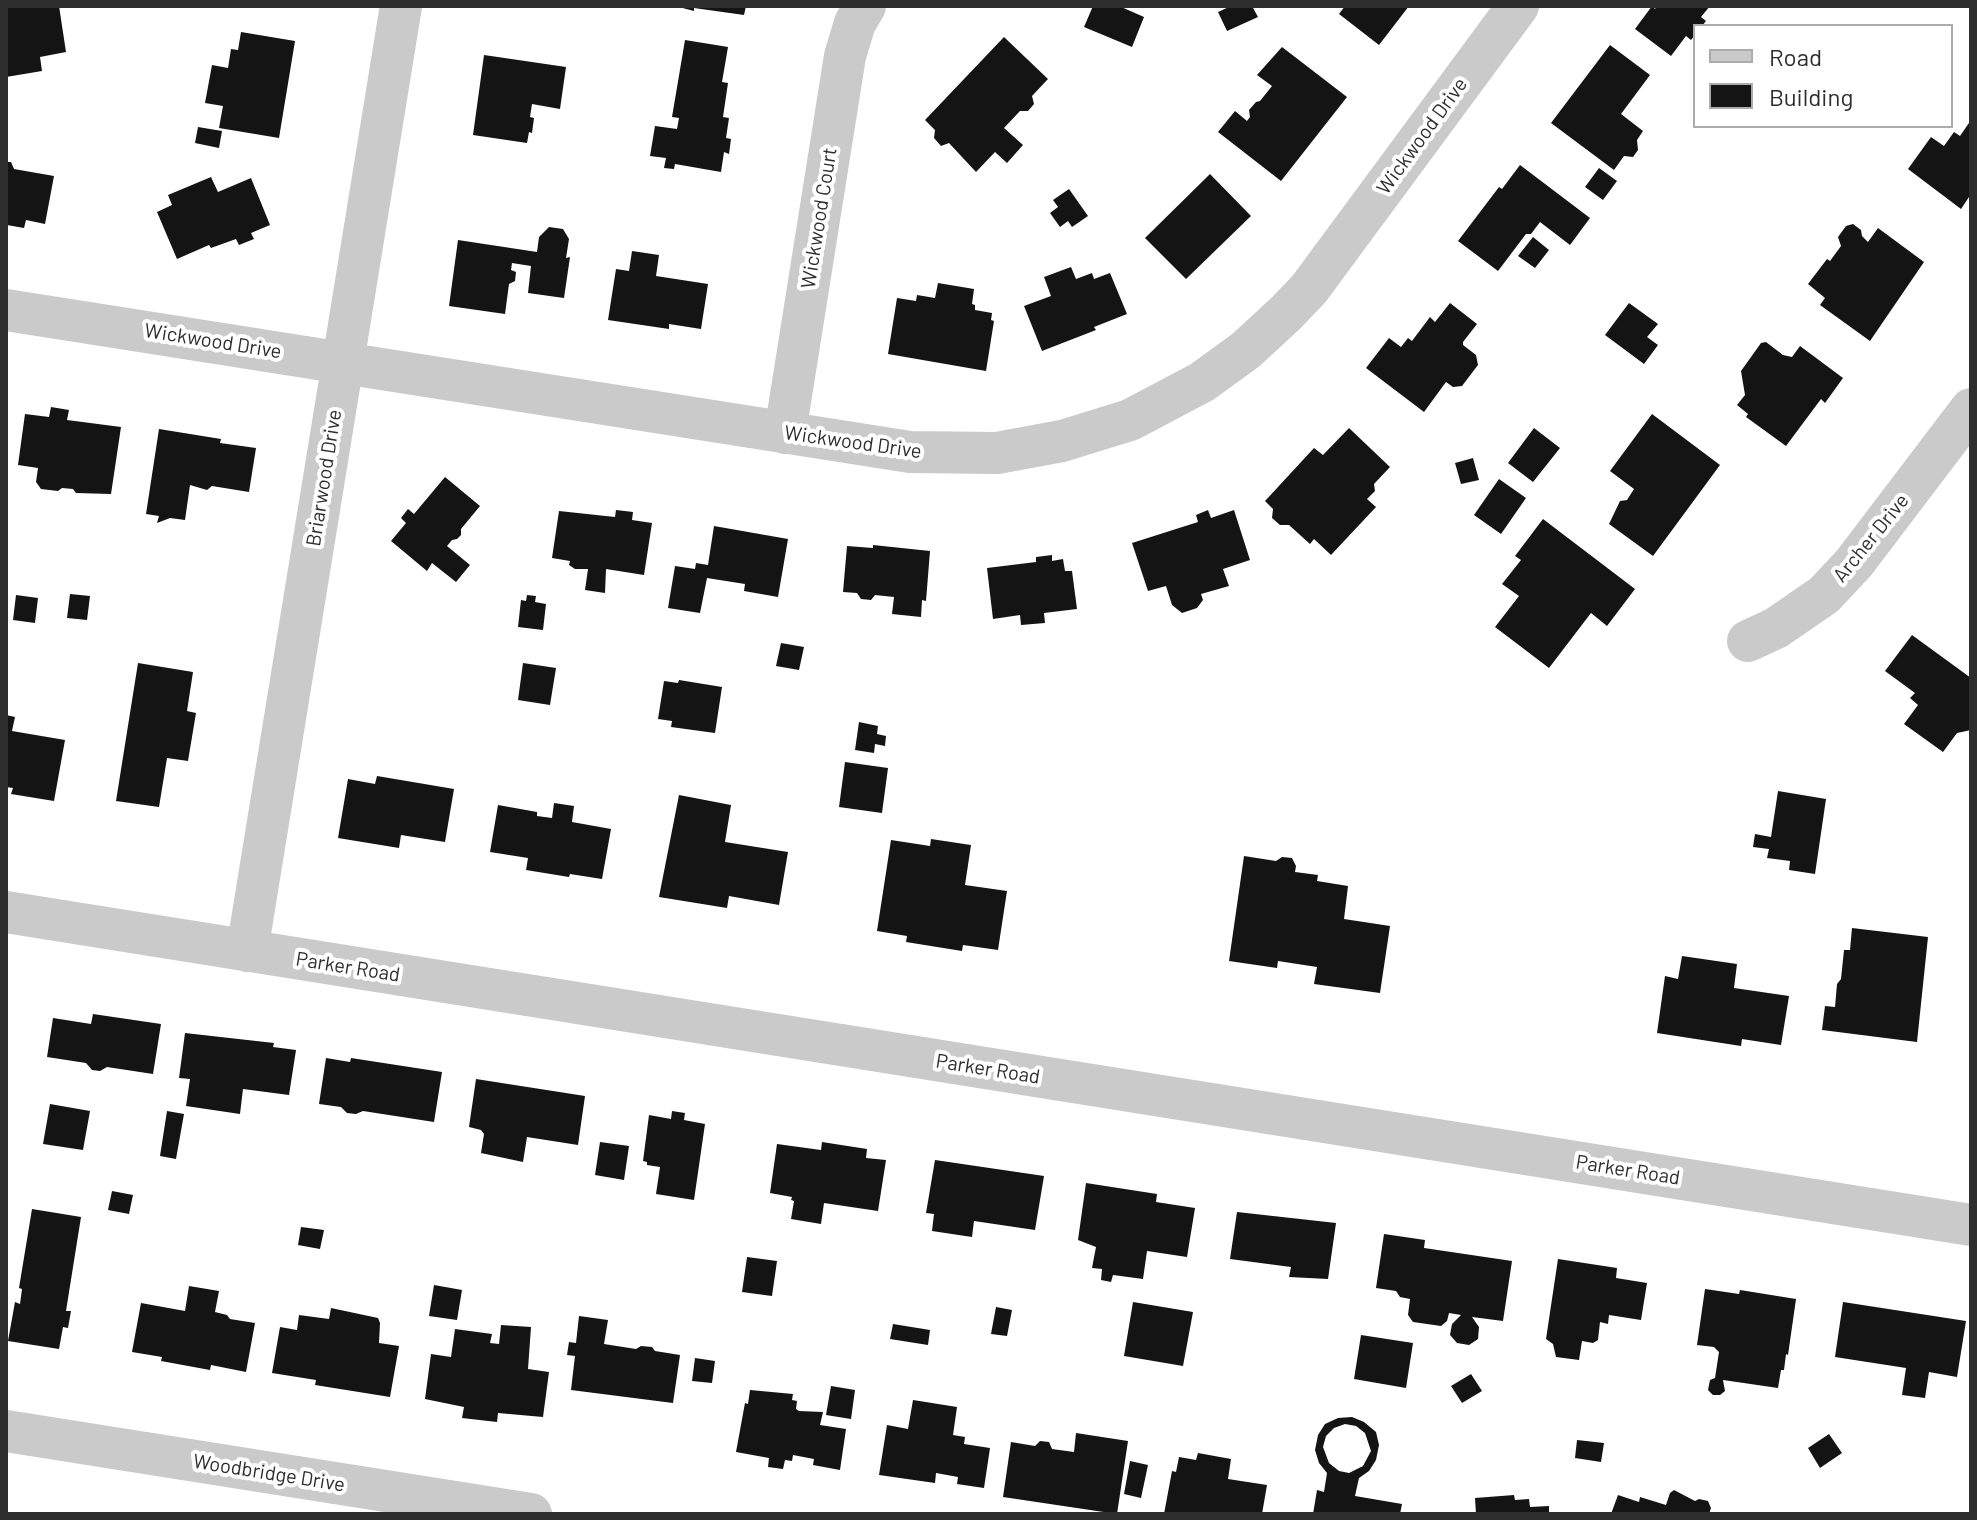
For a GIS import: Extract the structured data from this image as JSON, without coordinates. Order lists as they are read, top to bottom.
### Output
{
  "streets": {
    "street": [
      "Wickwood Drive",
      "Wickwood Court",
      "Briarwood Drive",
      "Archer Drive",
      "Parker Road",
      "Woodbridge Drive"
    ]
  },
  "crossings": [
    ["Wickwood Drive", "Wickwood Court"],
    ["Wickwood Drive", "Briarwood Drive"],
    ["Briarwood Drive", "Parker Road"]
  ],
  "legend": ["Road", "Building"]
}
